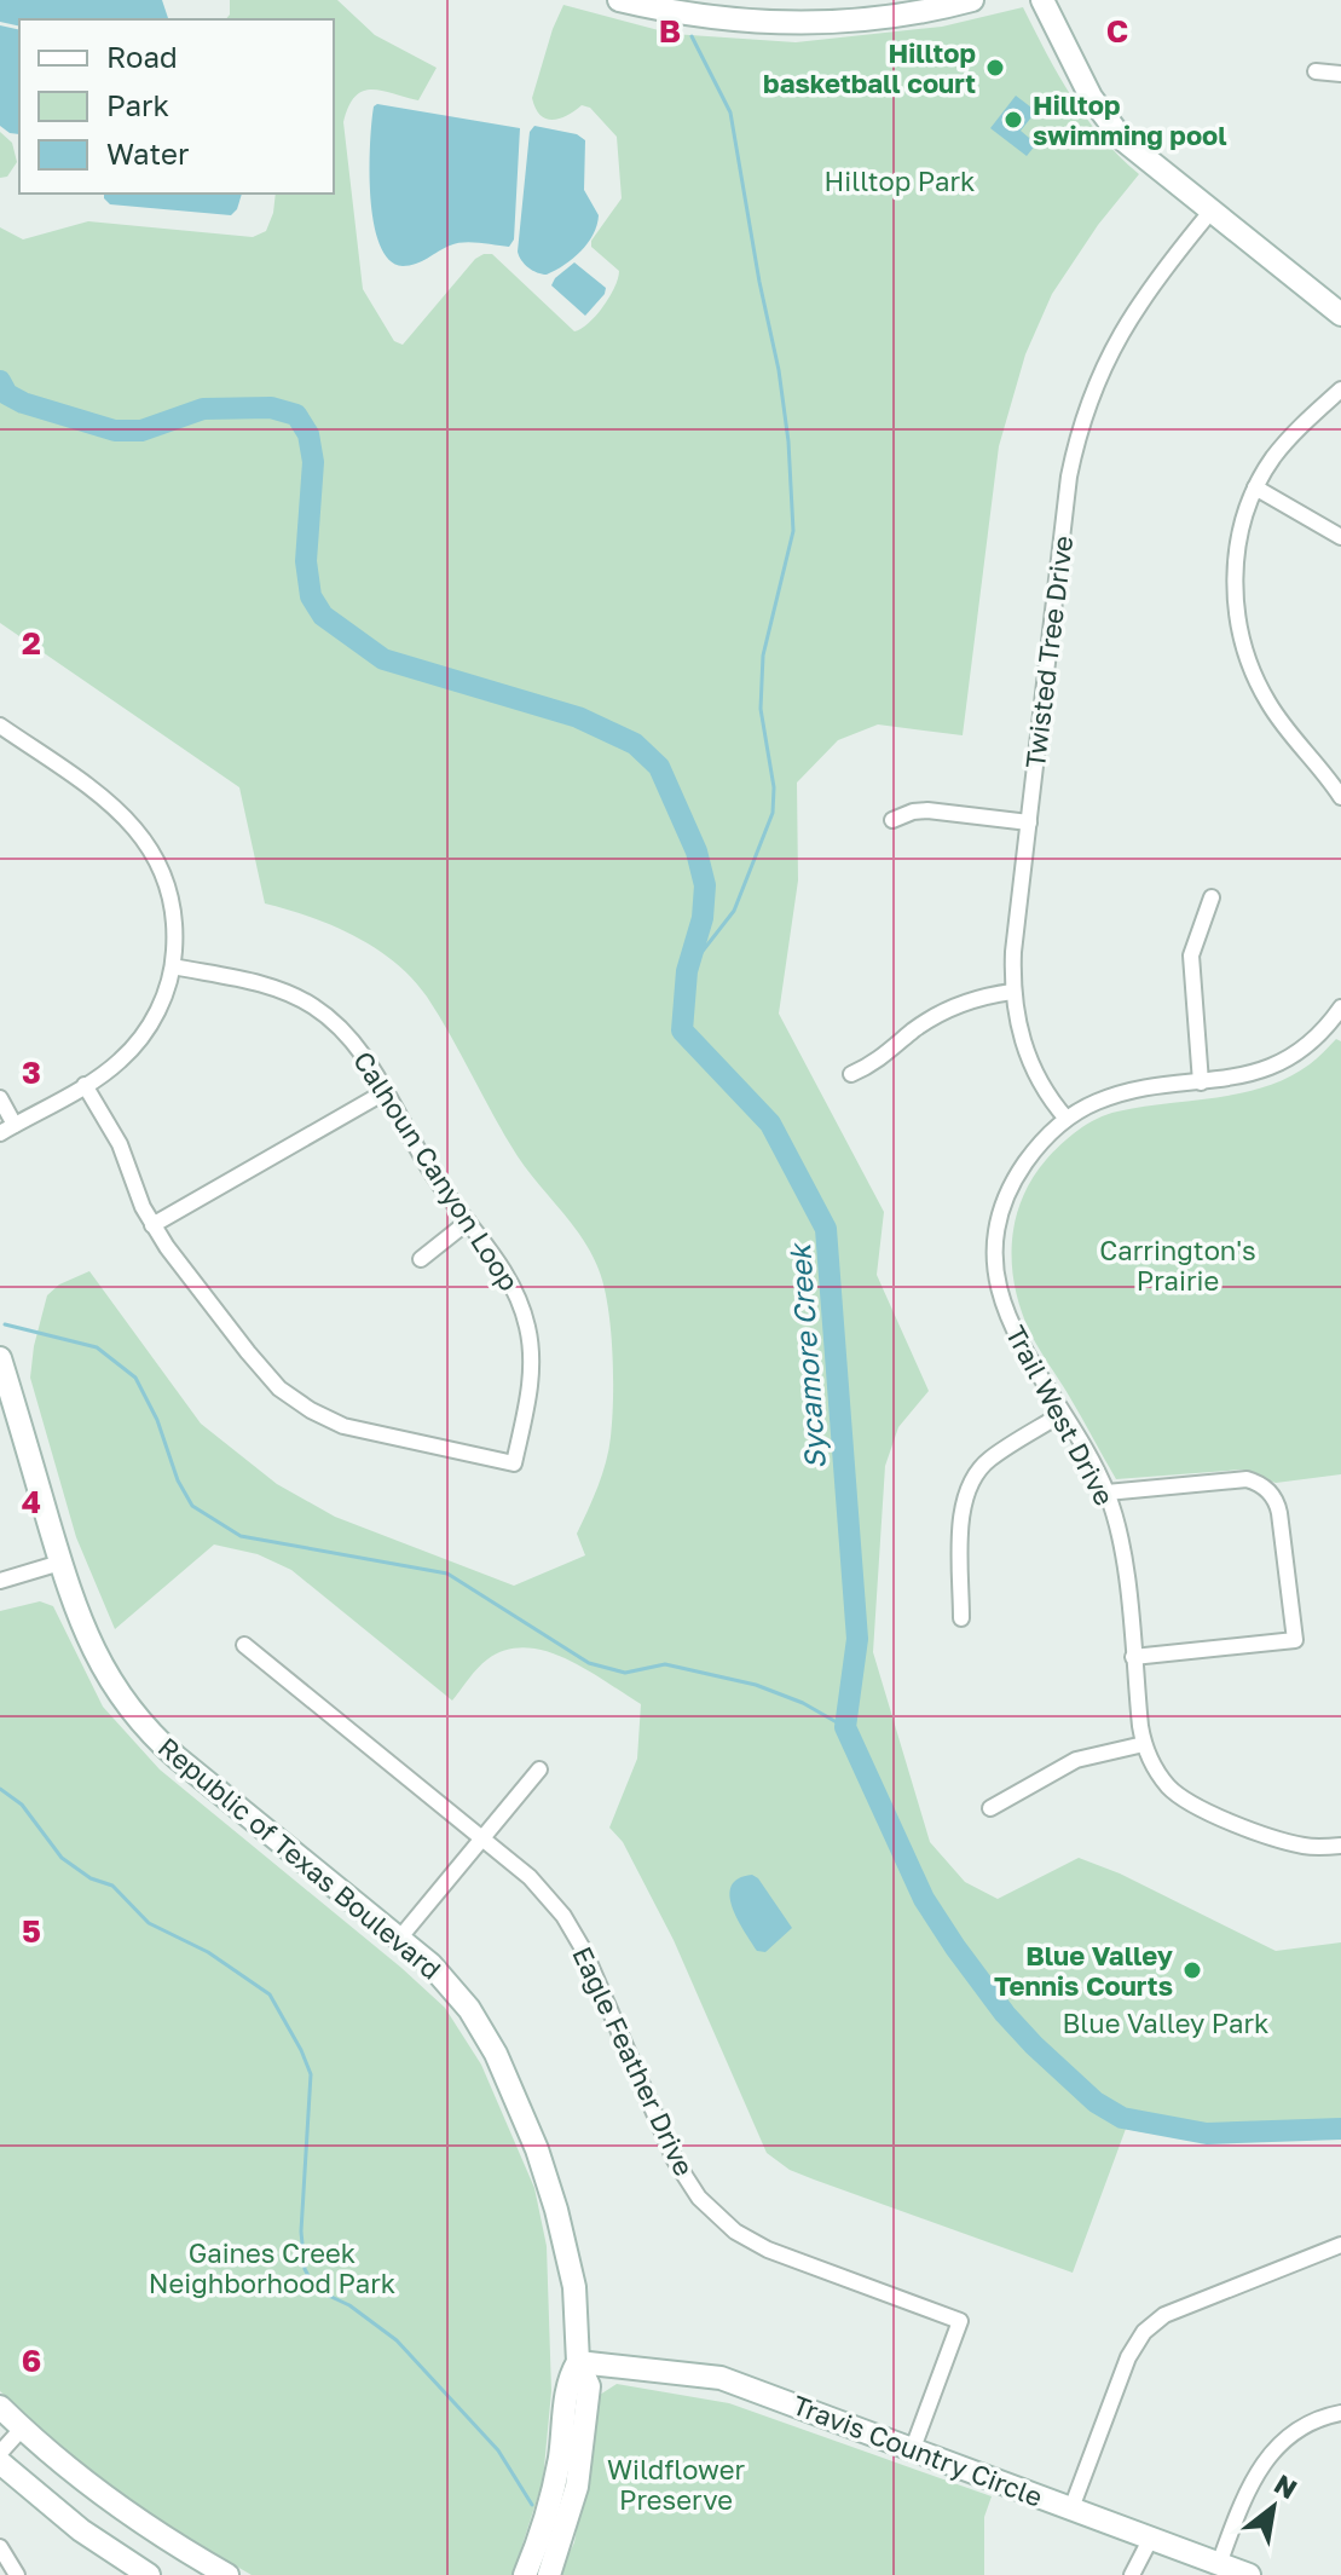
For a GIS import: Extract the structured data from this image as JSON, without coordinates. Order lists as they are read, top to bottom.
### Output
{
  "streets": {
    "street": [
      "Twisted Tree Drive",
      "Calhoun Canyon Loop",
      "Trail West Drive",
      "Republic of Texas Boulevard",
      "Eagle Feather Drive",
      "Travis Country Circle"
    ]
  },
  "crossings": [
    ["Twisted Tree Drive", "Trail West Drive"],
    ["Republic of Texas Boulevard", "Travis Country Circle"],
    ["Eagle Feather Drive", "Travis Country Circle"]
  ],
  "water": ["Sycamore Creek"],
  "parks": [
    "Hilltop Park",
    "Carrington's Prairie",
    "Blue Valley Park",
    "Gaines Creek Neighborhood Park",
    "Wildflower Preserve"
  ],
  "places": ["Hilltop basketball court", "Hilltop swimming pool", "Blue Valley Tennis Courts"],
  "legend": ["Road", "Park", "Water"],
  "north": "top right",
  "grid": {
    "columns": ["B", "C"],
    "rows": [
      "2",
      "3",
      "4",
      "5",
      "6"
    ]
  }
}
